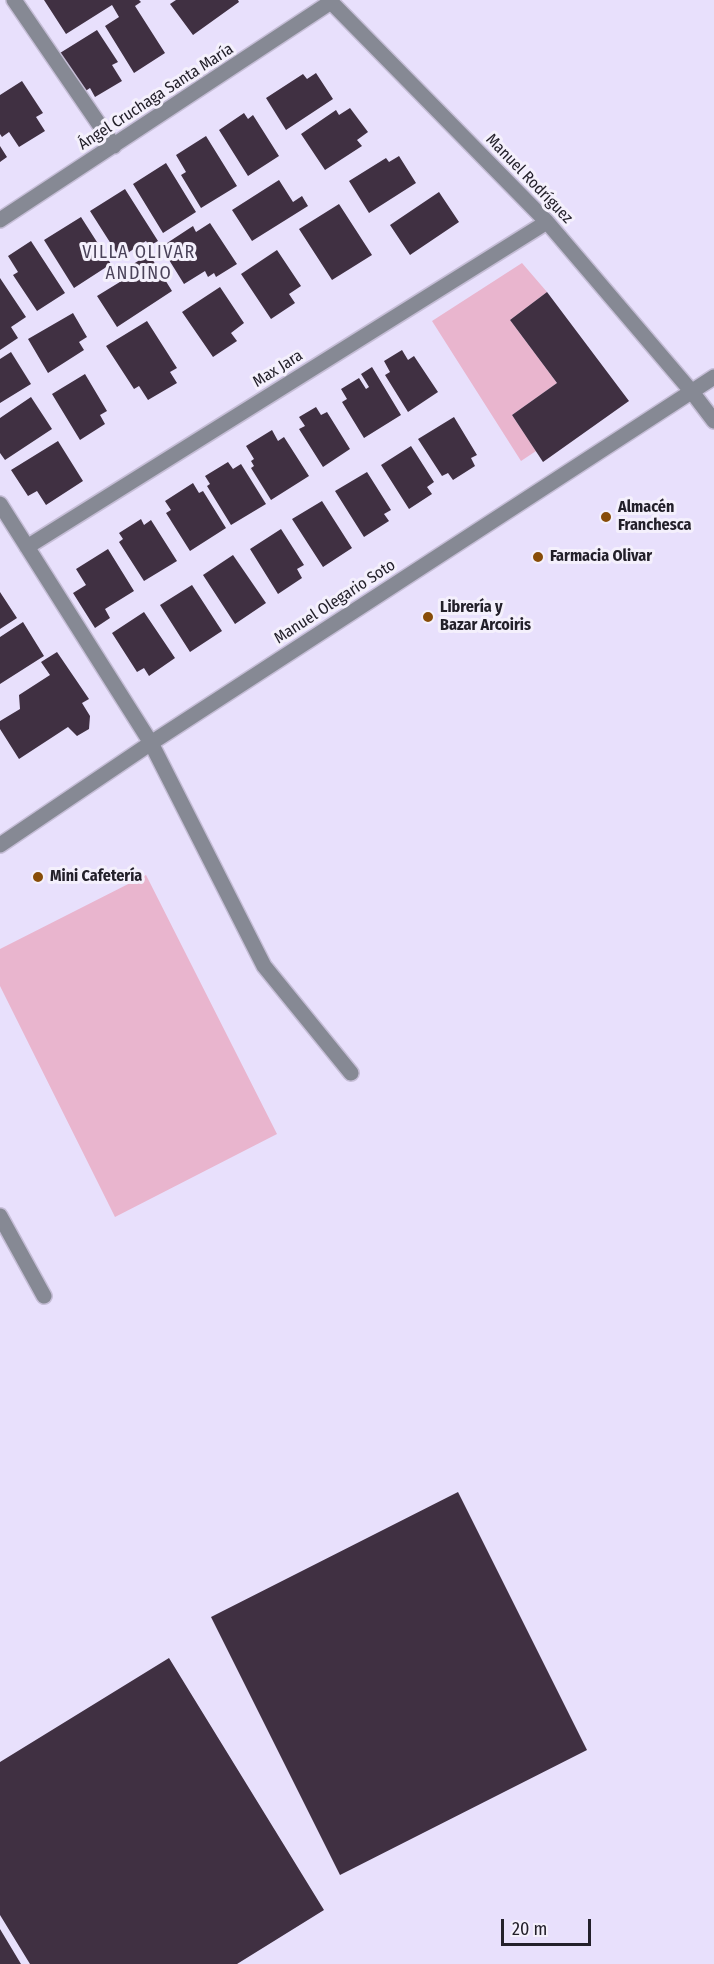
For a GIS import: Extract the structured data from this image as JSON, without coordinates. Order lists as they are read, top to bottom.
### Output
{
  "streets": {
    "street": [
      "Ángel Cruchaga Santa María",
      "Manuel Rodríguez",
      "Max Jara",
      "Manuel Olegario Soto"
    ]
  },
  "crossings": [
    ["Ángel Cruchaga Santa María", "Manuel Rodríguez"],
    ["Manuel Rodríguez", "Max Jara"],
    ["Manuel Rodríguez", "Manuel Olegario Soto"]
  ],
  "districts": ["VILLA OLIVAR ANDINO"],
  "places": [
    "Almacén Franchesca",
    "Farmacia Olivar",
    "Librería y Bazar Arcoiris",
    "Mini Cafetería"
  ],
  "scale_bar": "20 m"
}
